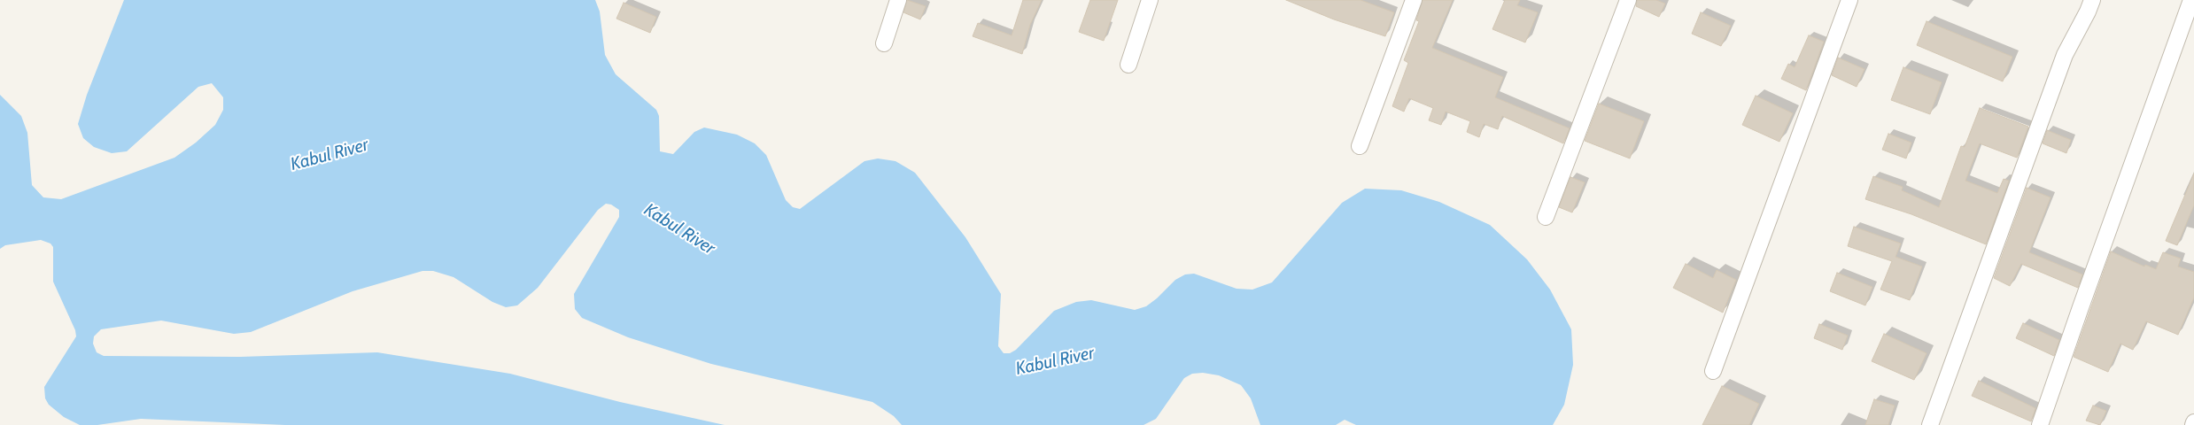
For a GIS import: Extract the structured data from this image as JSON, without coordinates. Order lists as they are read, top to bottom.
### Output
{
  "water": ["Kabul River"]
}
